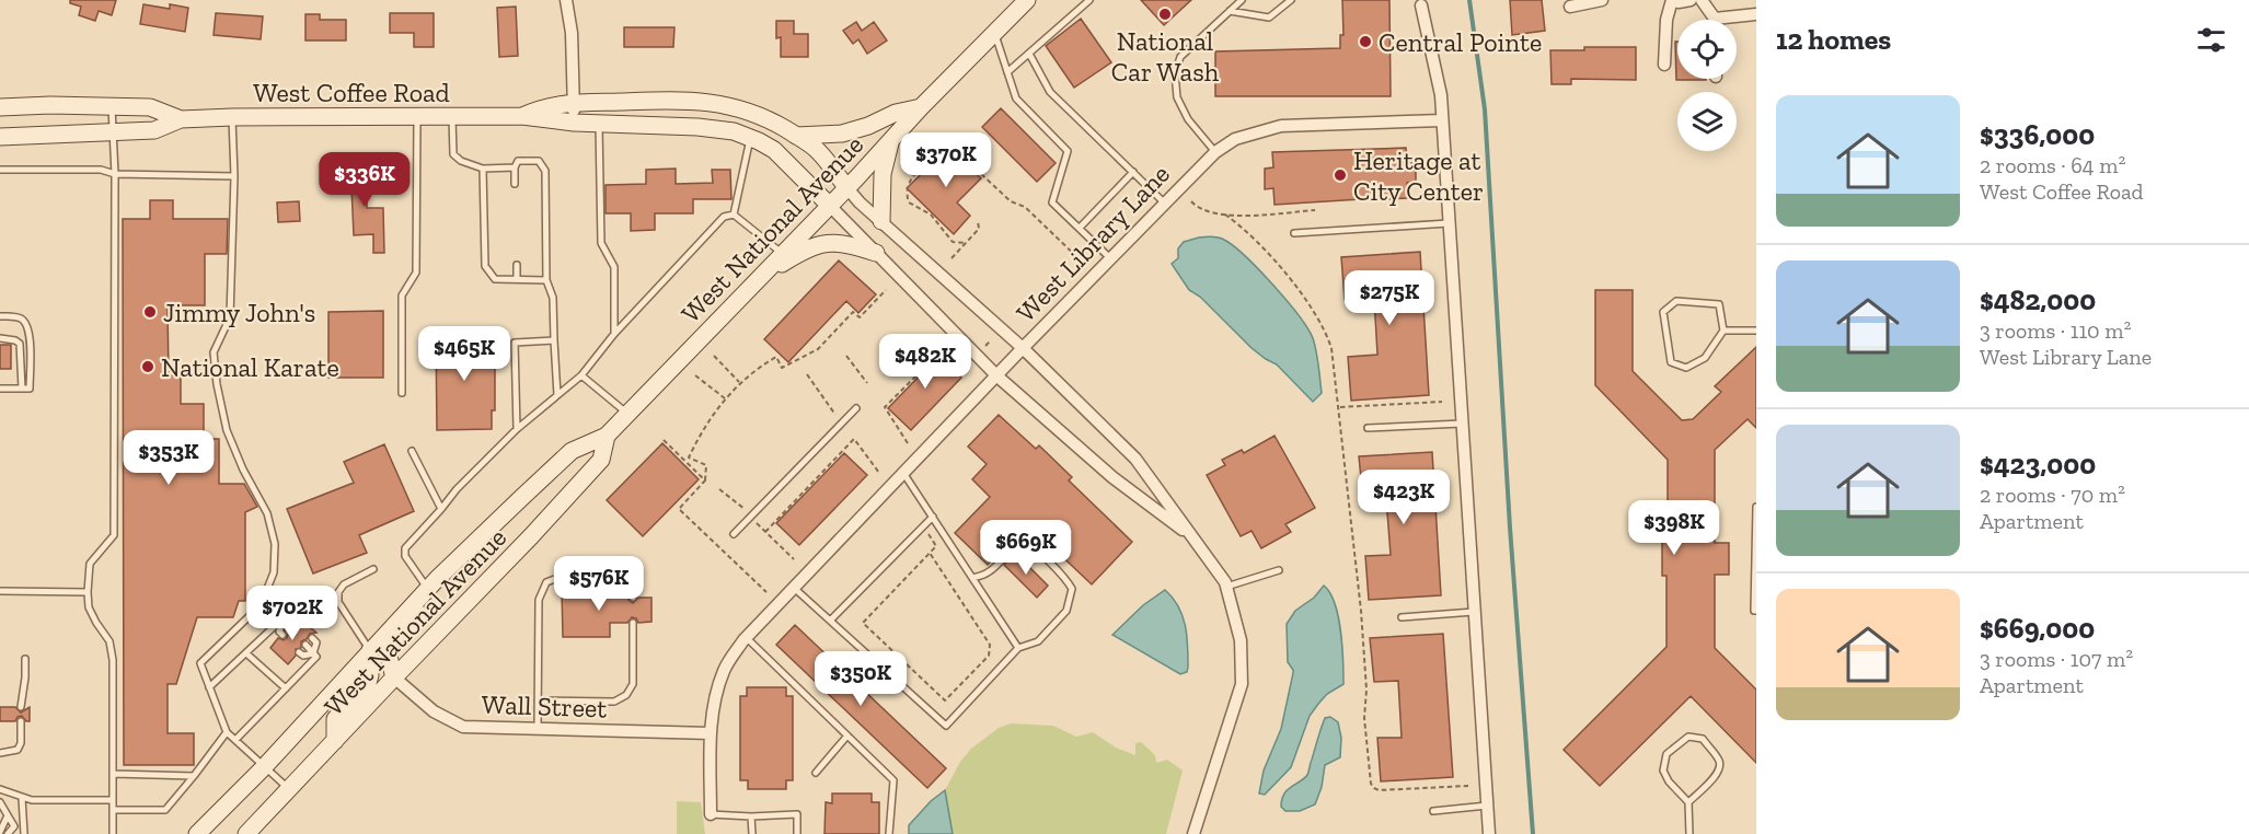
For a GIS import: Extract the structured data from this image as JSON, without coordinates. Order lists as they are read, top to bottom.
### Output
{
  "streets": {
    "main road": ["West Coffee Road", "West National Avenue"],
    "street": ["West Library Lane", "Wall Street"]
  },
  "crossings": [
    ["West Coffee Road", "West National Avenue"],
    ["West National Avenue", "Wall Street"],
    ["West Library Lane", "Wall Street"]
  ],
  "places": [
    "National Car Wash",
    "Central Pointe",
    "Heritage at City Center",
    "Jimmy John's",
    "National Karate"
  ],
  "page": {
    "heading": "12 homes",
    "list": [
      {
        "name": "$336,000",
        "note": "2 rooms · 64 m² · West Coffee Road"
      },
      {
        "name": "$482,000",
        "note": "3 rooms · 110 m² · West Library Lane"
      },
      {
        "name": "$423,000",
        "note": "2 rooms · 70 m² · Apartment"
      },
      {
        "name": "$669,000",
        "note": "3 rooms · 107 m² · Apartment"
      }
    ],
    "price": [
      "$370K",
      "$336K",
      "$275K",
      "$465K",
      "$482K",
      "$353K",
      "$423K",
      "$398K",
      "$669K",
      "$576K",
      "$702K",
      "$350K"
    ]
  }
}
